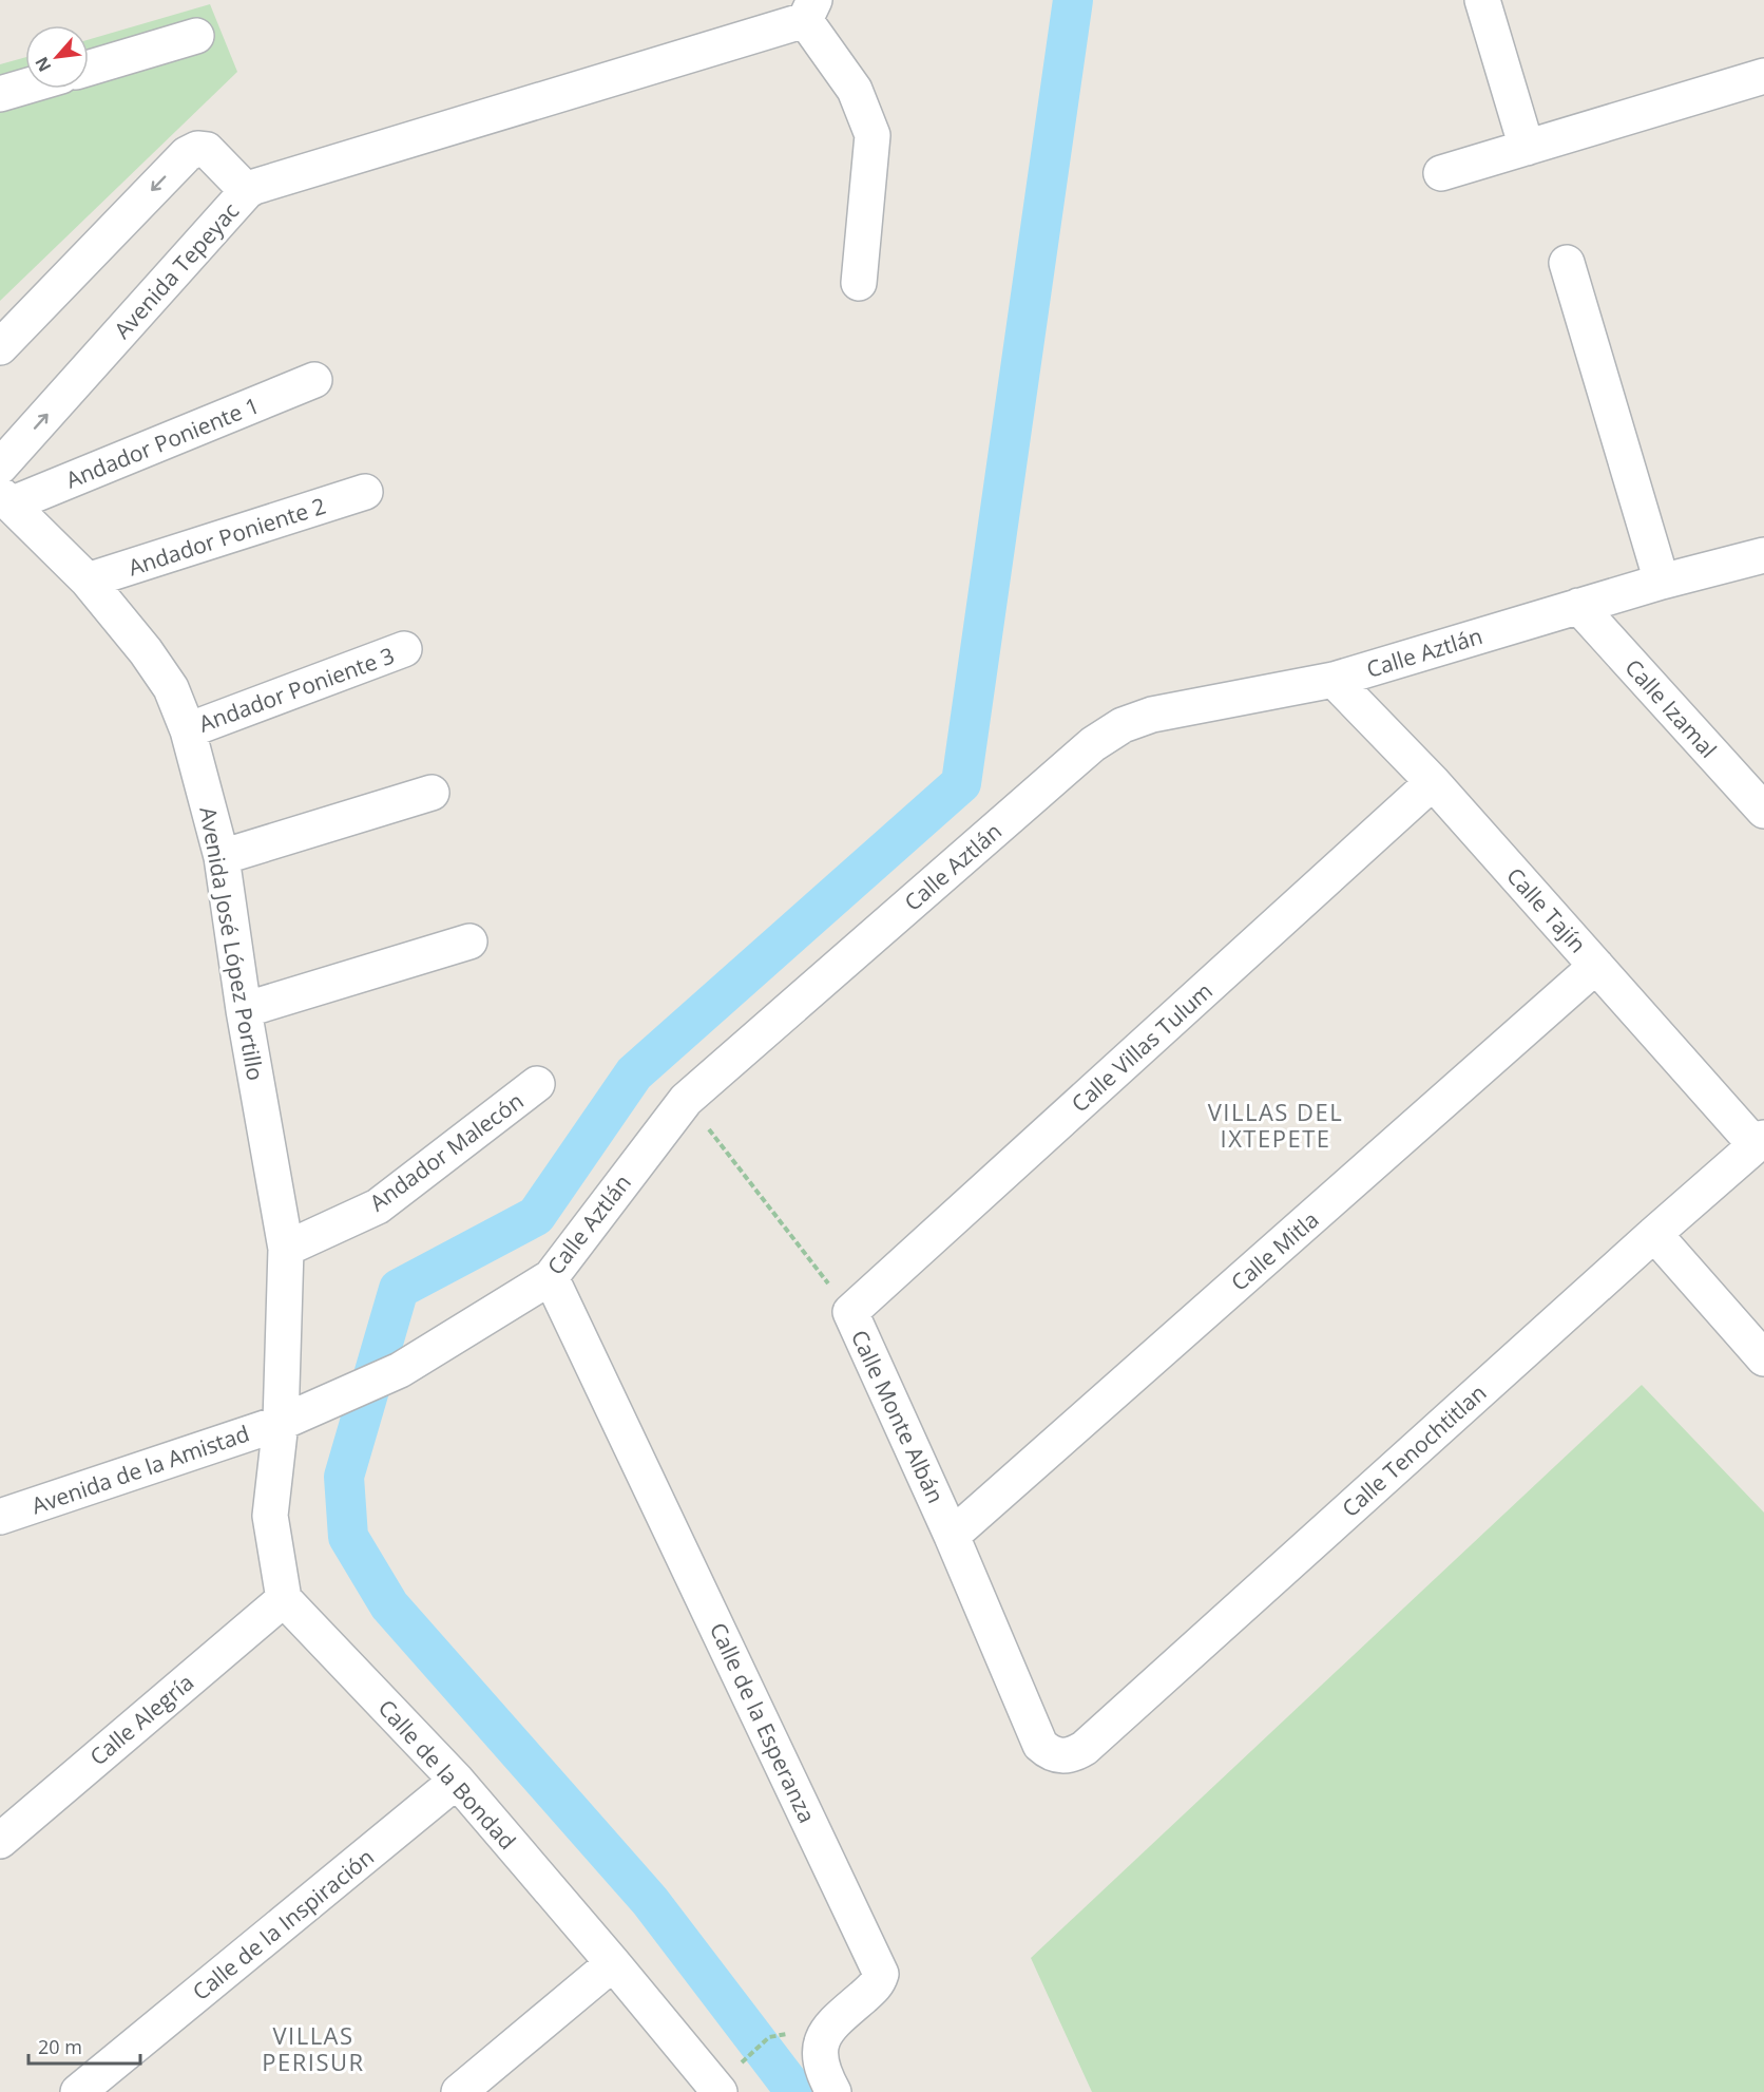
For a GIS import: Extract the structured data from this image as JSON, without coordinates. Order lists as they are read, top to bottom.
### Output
{
  "streets": {
    "street": [
      "Avenida Tepeyac",
      "Andador Poniente 1",
      "Andador Poniente 2",
      "Calle Aztlán",
      "Andador Poniente 3",
      "Calle Izamal",
      "Calle Tajín",
      "Avenida José López Portillo",
      "Calle Villas Tulum",
      "Andador Malecón",
      "Calle Mitla",
      "Calle Monte Albán",
      "Calle Tenochtitlan",
      "Avenida de la Amistad",
      "Calle Alegría",
      "Calle de la Esperanza",
      "Calle de la Bondad",
      "Calle de la Inspiración"
    ]
  },
  "crossings": [
    ["Andador Poniente 1", "Avenida José López Portillo"],
    ["Andador Poniente 2", "Avenida José López Portillo"],
    ["Calle Aztlán", "Calle Izamal"],
    ["Calle Aztlán", "Calle Tajín"],
    ["Calle Aztlán", "Avenida José López Portillo"],
    ["Calle Aztlán", "Calle Monte Albán"],
    ["Calle Aztlán", "Avenida de la Amistad"],
    ["Calle Aztlán", "Calle de la Esperanza"],
    ["Andador Poniente 3", "Avenida José López Portillo"],
    ["Calle Tajín", "Calle Villas Tulum"],
    ["Calle Tajín", "Calle Mitla"],
    ["Calle Tajín", "Calle Tenochtitlan"],
    ["Avenida José López Portillo", "Andador Malecón"],
    ["Avenida José López Portillo", "Avenida de la Amistad"],
    ["Calle Villas Tulum", "Calle Monte Albán"],
    ["Calle Mitla", "Calle Monte Albán"],
    ["Calle Monte Albán", "Calle Tenochtitlan"],
    ["Calle Alegría", "Calle de la Bondad"],
    ["Calle de la Bondad", "Calle de la Inspiración"]
  ],
  "districts": ["VILLAS DEL IXTEPETE", "VILLAS PERISUR"],
  "scale_bar": "20 m",
  "north": "bottom left"
}
